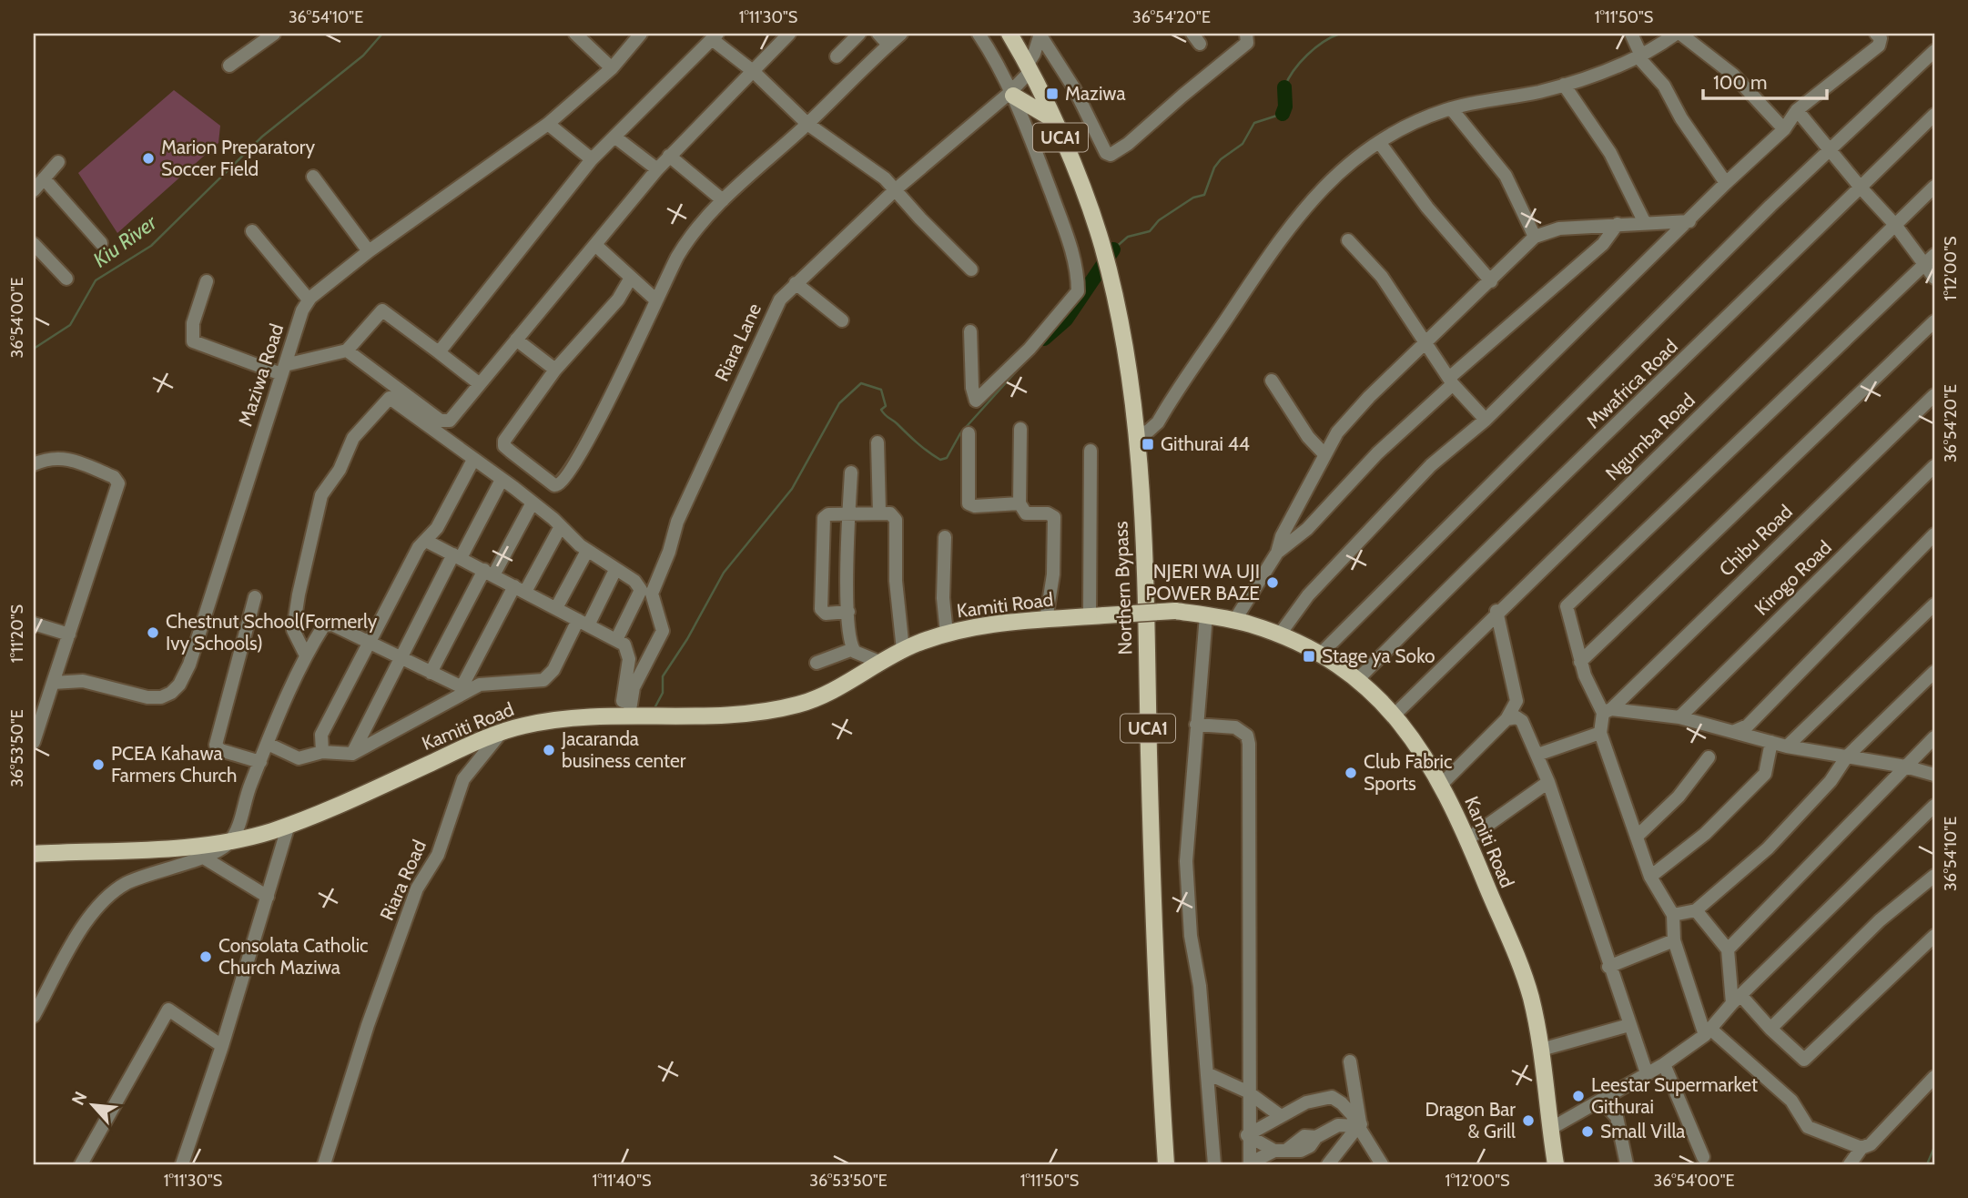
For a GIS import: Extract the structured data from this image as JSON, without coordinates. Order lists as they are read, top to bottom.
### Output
{
  "streets": {
    "main road": ["UCA1", "Northern Bypass", "Kamiti Road"],
    "street": [
      "Riara Lane",
      "Maziwa Road",
      "Mwafrica Road",
      "Ngumba Road",
      "Chibu Road",
      "Kirogo Road",
      "Riara Road"
    ]
  },
  "crossings": [
    ["Riara Lane", "Northern Bypass"],
    ["Riara Lane", "Kamiti Road"],
    ["Mwafrica Road", "Kamiti Road"],
    ["Ngumba Road", "Kamiti Road"],
    ["Kamiti Road", "Riara Road"]
  ],
  "water": ["Kiu River"],
  "places": {
    "transit": ["Maziwa", "Githurai 44", "Stage ya Soko"],
    "other": [
      "Marion Preparatory Soccer Field",
      "NJERI WA UJI POWER BAZE",
      "Chestnut School(Formerly Ivy Schools)",
      "Jacaranda business center",
      "PCEA Kahawa Farmers Church",
      "Club Fabric Sports",
      "Consolata Catholic Church Maziwa",
      "Leestar Supermarket Githurai",
      "Dragon Bar & Grill",
      "Small Villa"
    ]
  },
  "scale_bar": "100 m",
  "north": "top left",
  "coordinates": [
    "36°54'10\"E",
    "1°11'30\"S",
    "36°54'20\"E",
    "1°11'50\"S",
    "1°12'00\"S",
    "36°54'00\"E",
    "1°11'20\"S",
    "36°53'50\"E",
    "1°11'40\"S"
  ]
}
